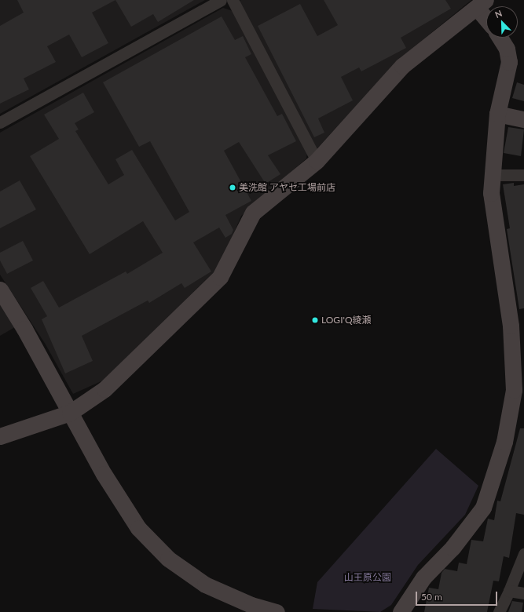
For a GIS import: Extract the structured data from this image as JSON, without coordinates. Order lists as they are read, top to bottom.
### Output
{
  "parks": ["山王原公園"],
  "places": ["美洗館 アヤセ工場前店", "LOGI'Q綾瀬"],
  "scale_bar": "50 m",
  "north": "top left"
}
